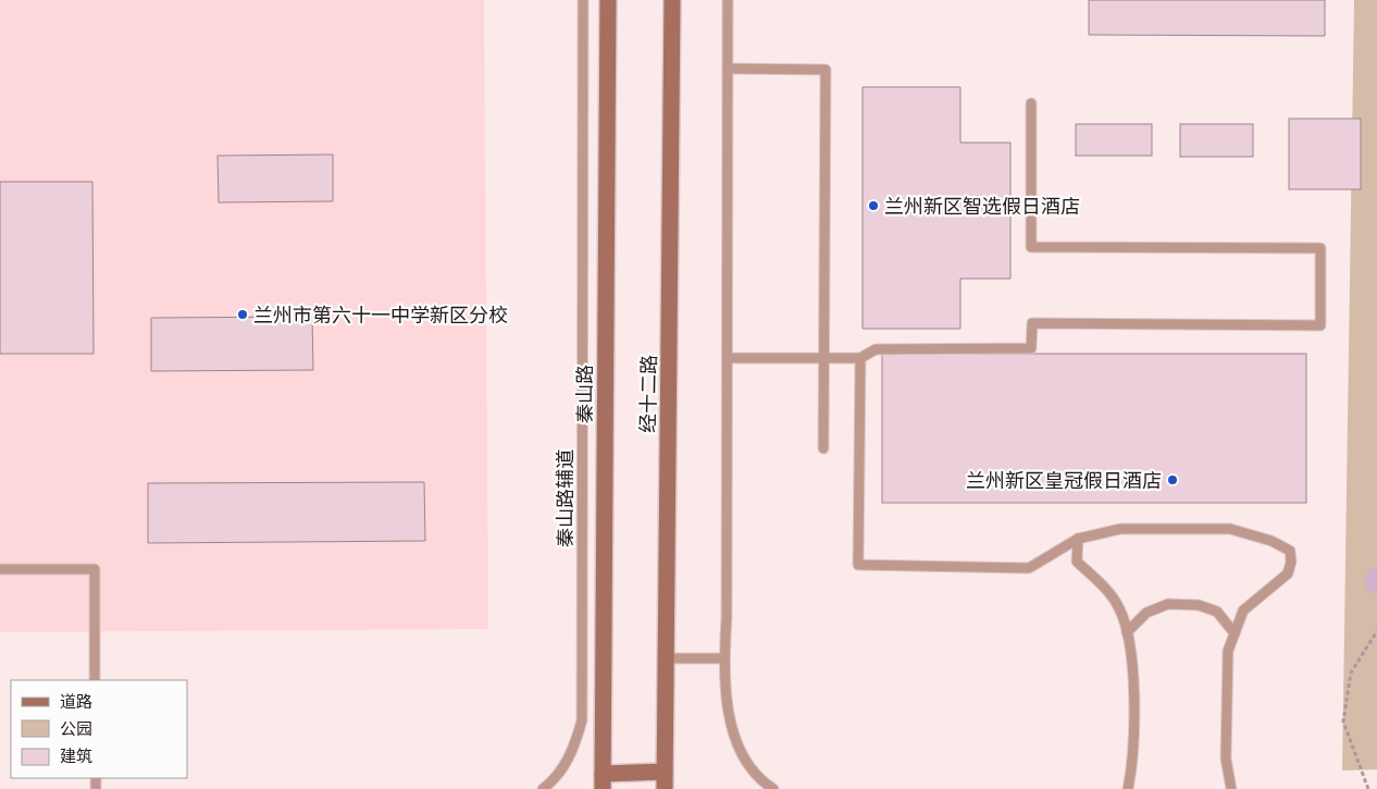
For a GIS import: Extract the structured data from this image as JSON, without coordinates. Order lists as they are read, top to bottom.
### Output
{
  "streets": {
    "street": ["秦山路", "经十二路"],
    "lane": ["秦山路辅道"]
  },
  "places": ["兰州新区智选假日酒店", "兰州市第六十一中学新区分校", "兰州新区皇冠假日酒店"],
  "legend": ["道路", "公园", "建筑"]
}
